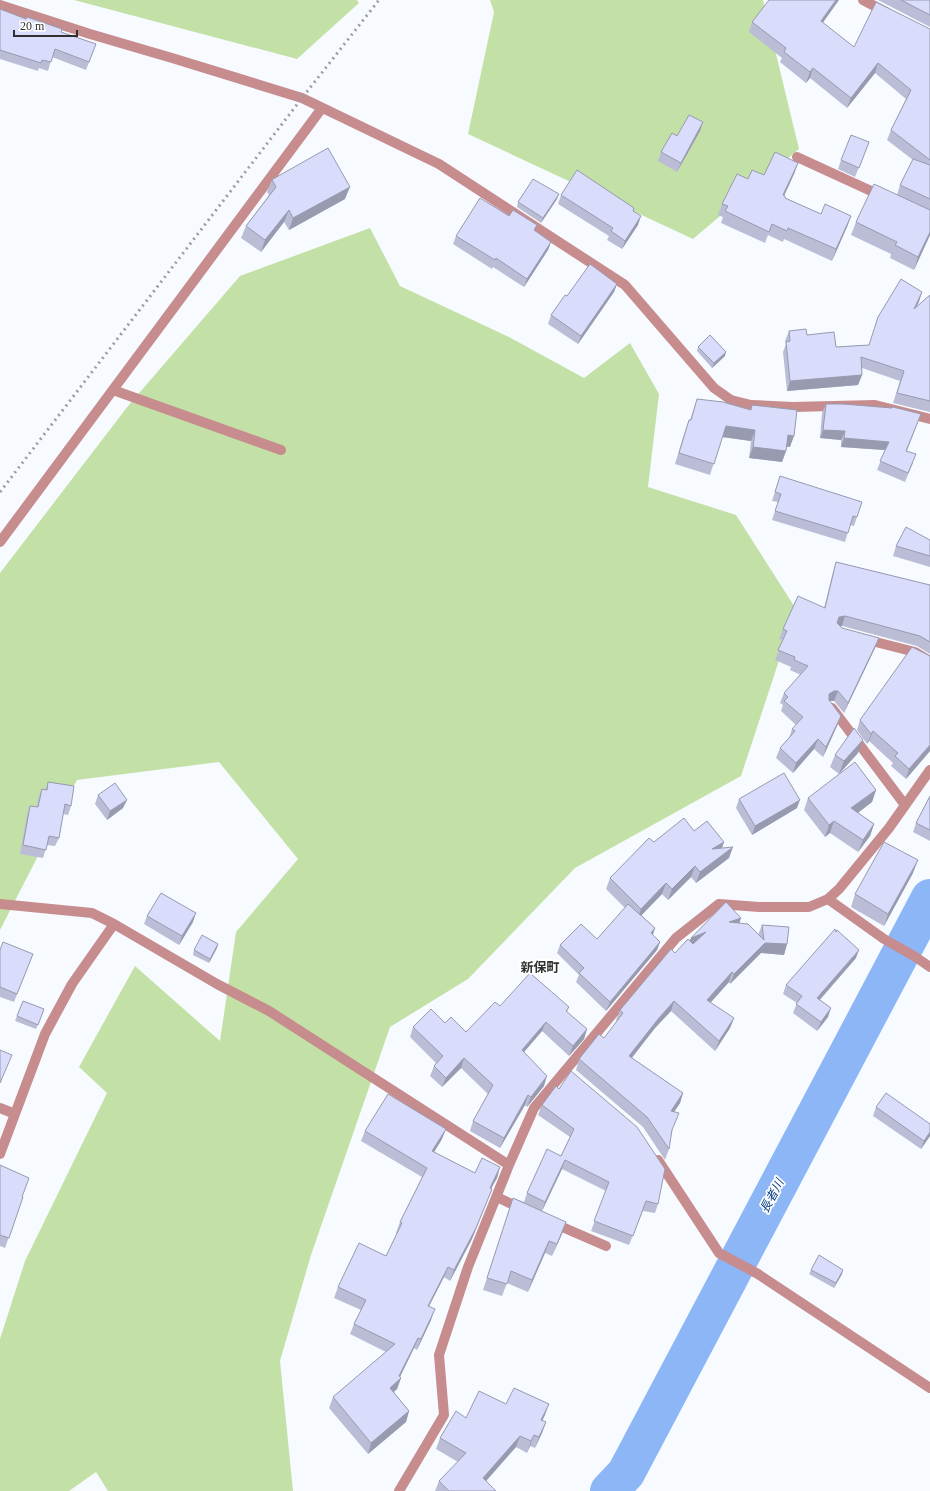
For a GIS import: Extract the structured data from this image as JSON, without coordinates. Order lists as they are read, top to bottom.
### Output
{
  "districts": ["新保町"],
  "water": ["長者川"],
  "scale_bar": "20 m"
}
